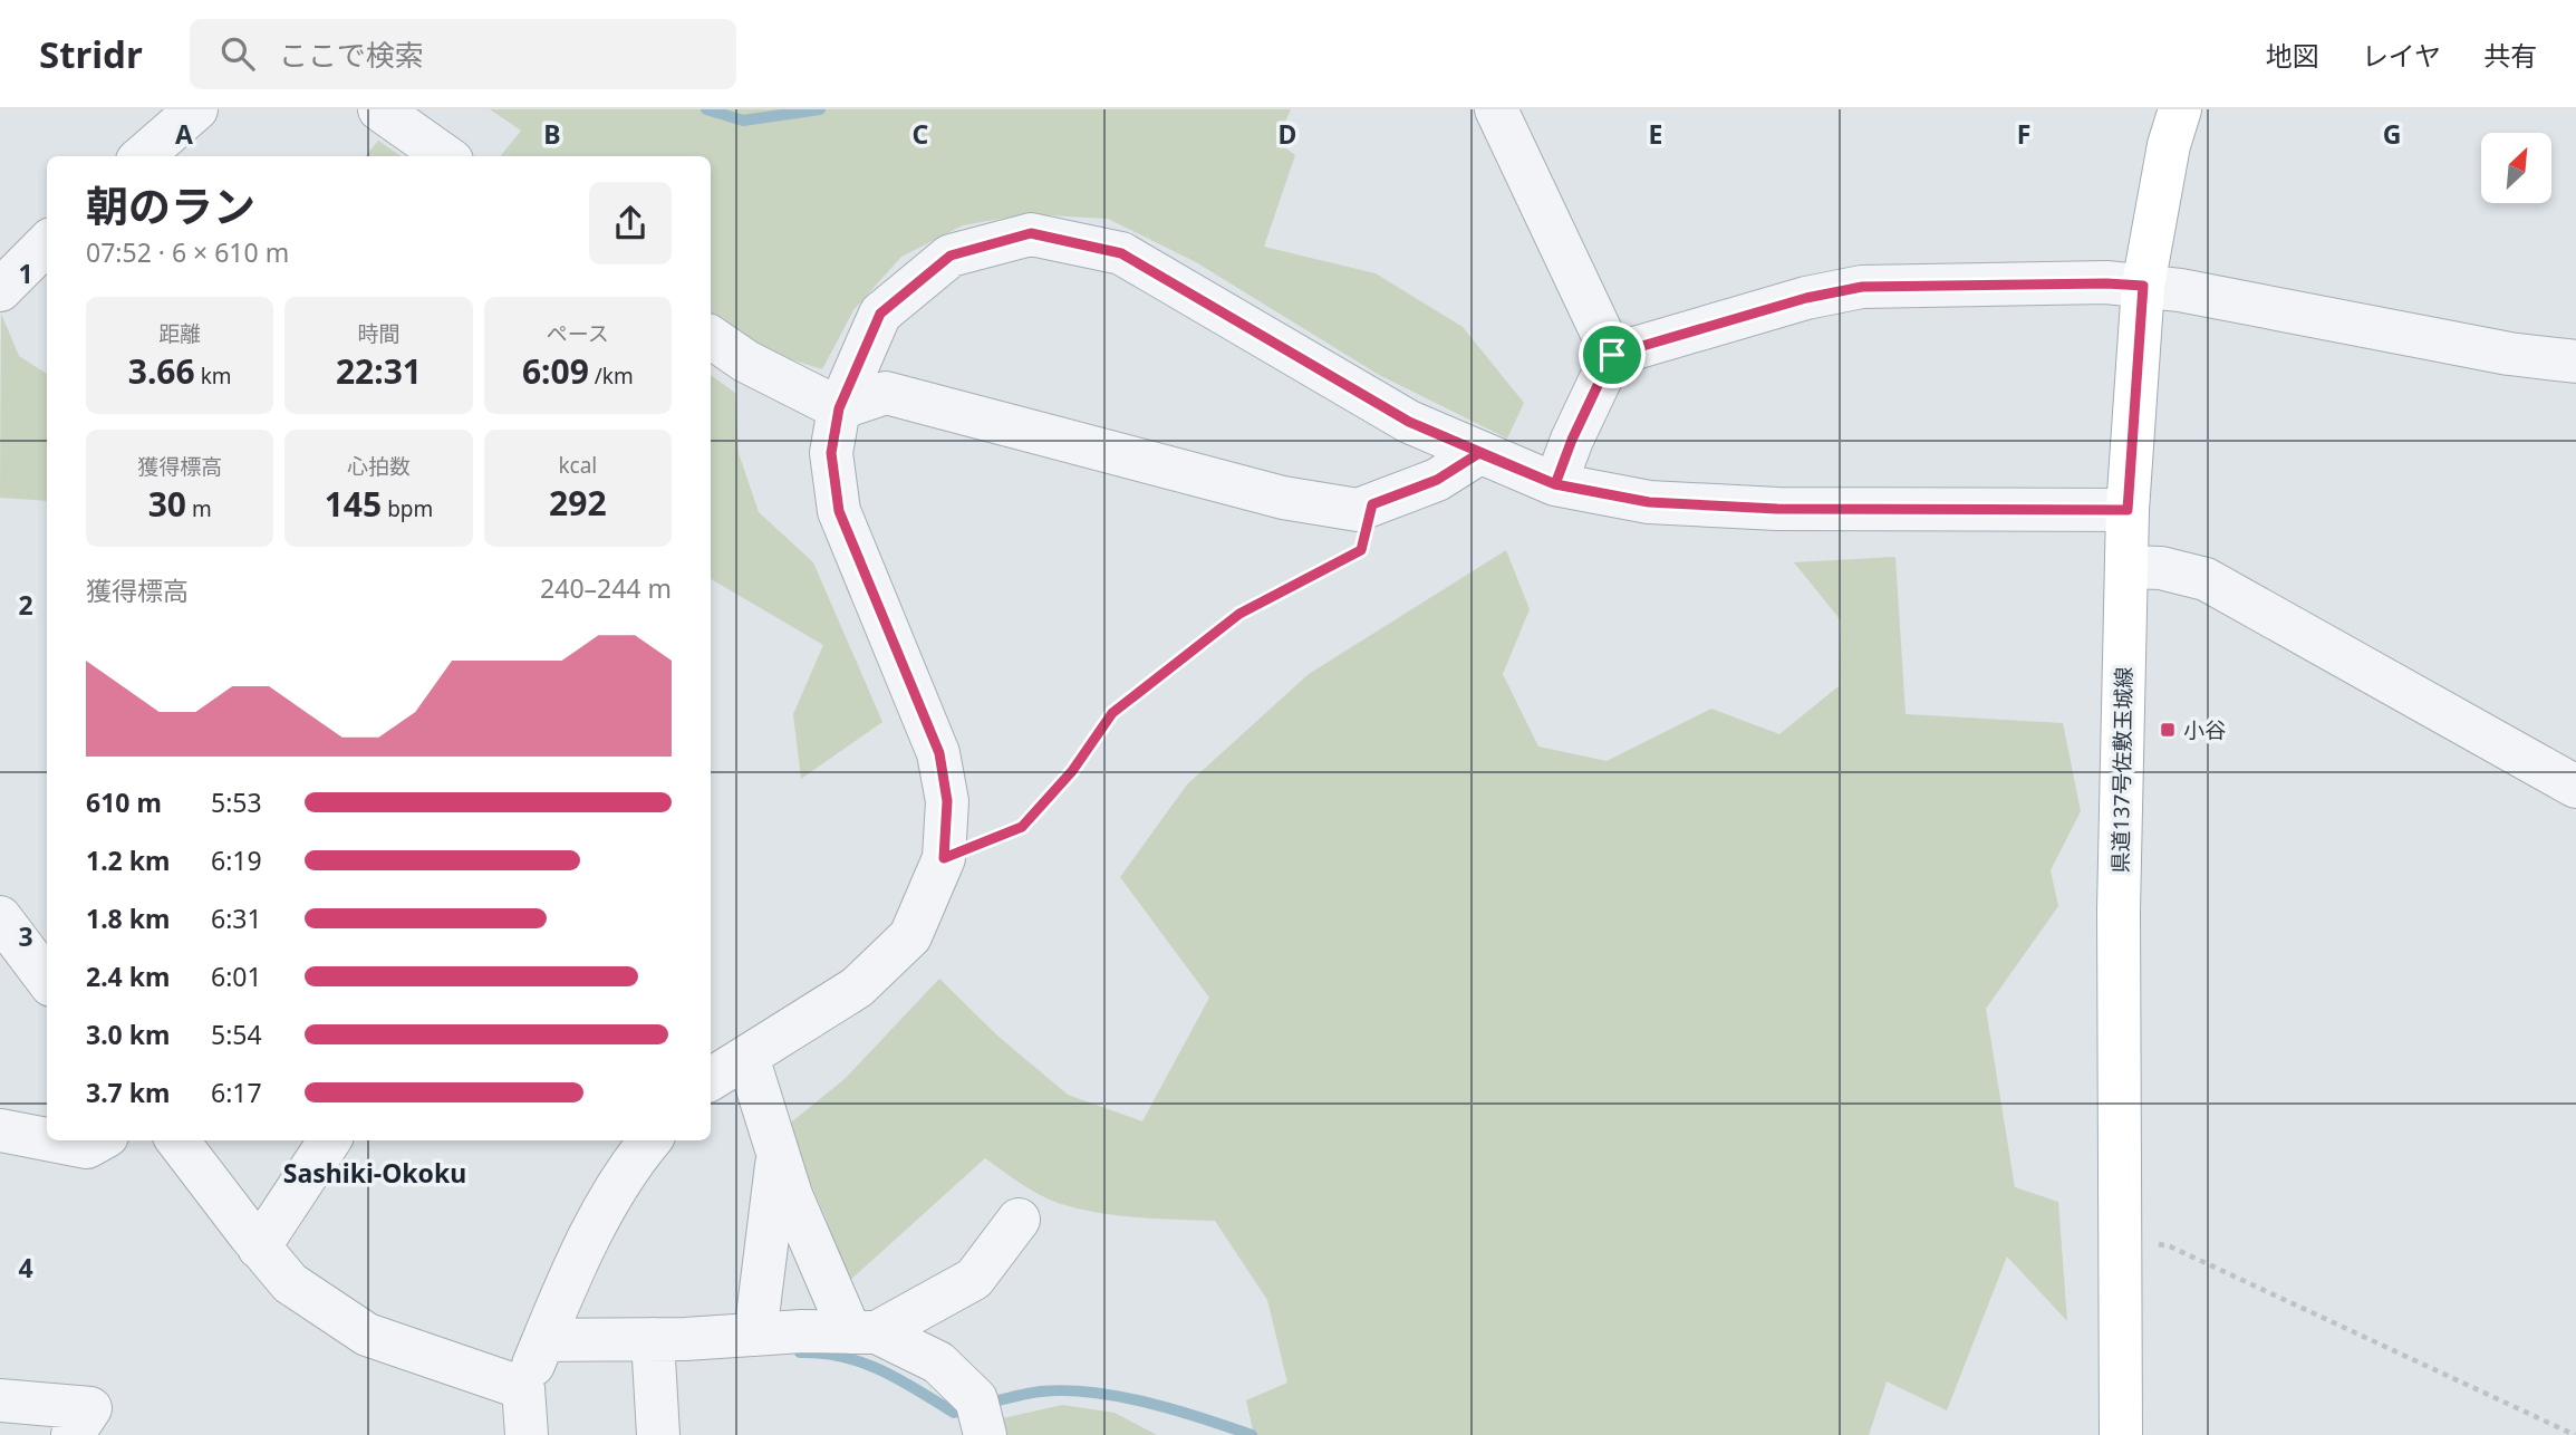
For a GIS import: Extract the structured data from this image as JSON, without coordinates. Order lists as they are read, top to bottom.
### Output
{
  "streets": {
    "main road": ["県道137号佐敷玉城線"]
  },
  "districts": ["Sashiki-Okoku"],
  "places": {
    "transit": ["小谷"]
  },
  "north": "top right",
  "page": {
    "header": "Stridr",
    "search": "ここで検索",
    "nav": ["地図", "レイヤ", "共有"],
    "heading": ["朝のラン", "07:52 · 6 × 610 m"],
    "stats": [
      ["距離", "3.66 km"],
      ["時間", "22:31"],
      ["ペース", "6:09 /km"],
      ["獲得標高", "30 m"],
      ["心拍数", "145 bpm"],
      ["kcal", "292"]
    ],
    "chart": ["獲得標高", "240–244 m"],
    "list": [
      {
        "name": "610 m",
        "note": "5:53"
      },
      {
        "name": "1.2 km",
        "note": "6:19"
      },
      {
        "name": "1.8 km",
        "note": "6:31"
      },
      {
        "name": "2.4 km",
        "note": "6:01"
      },
      {
        "name": "3.0 km",
        "note": "5:54"
      },
      {
        "name": "3.7 km",
        "note": "6:17"
      }
    ]
  },
  "grid": {
    "columns": [
      "A",
      "B",
      "C",
      "D",
      "E",
      "F",
      "G"
    ],
    "rows": [
      "1",
      "2",
      "3",
      "4"
    ]
  }
}
